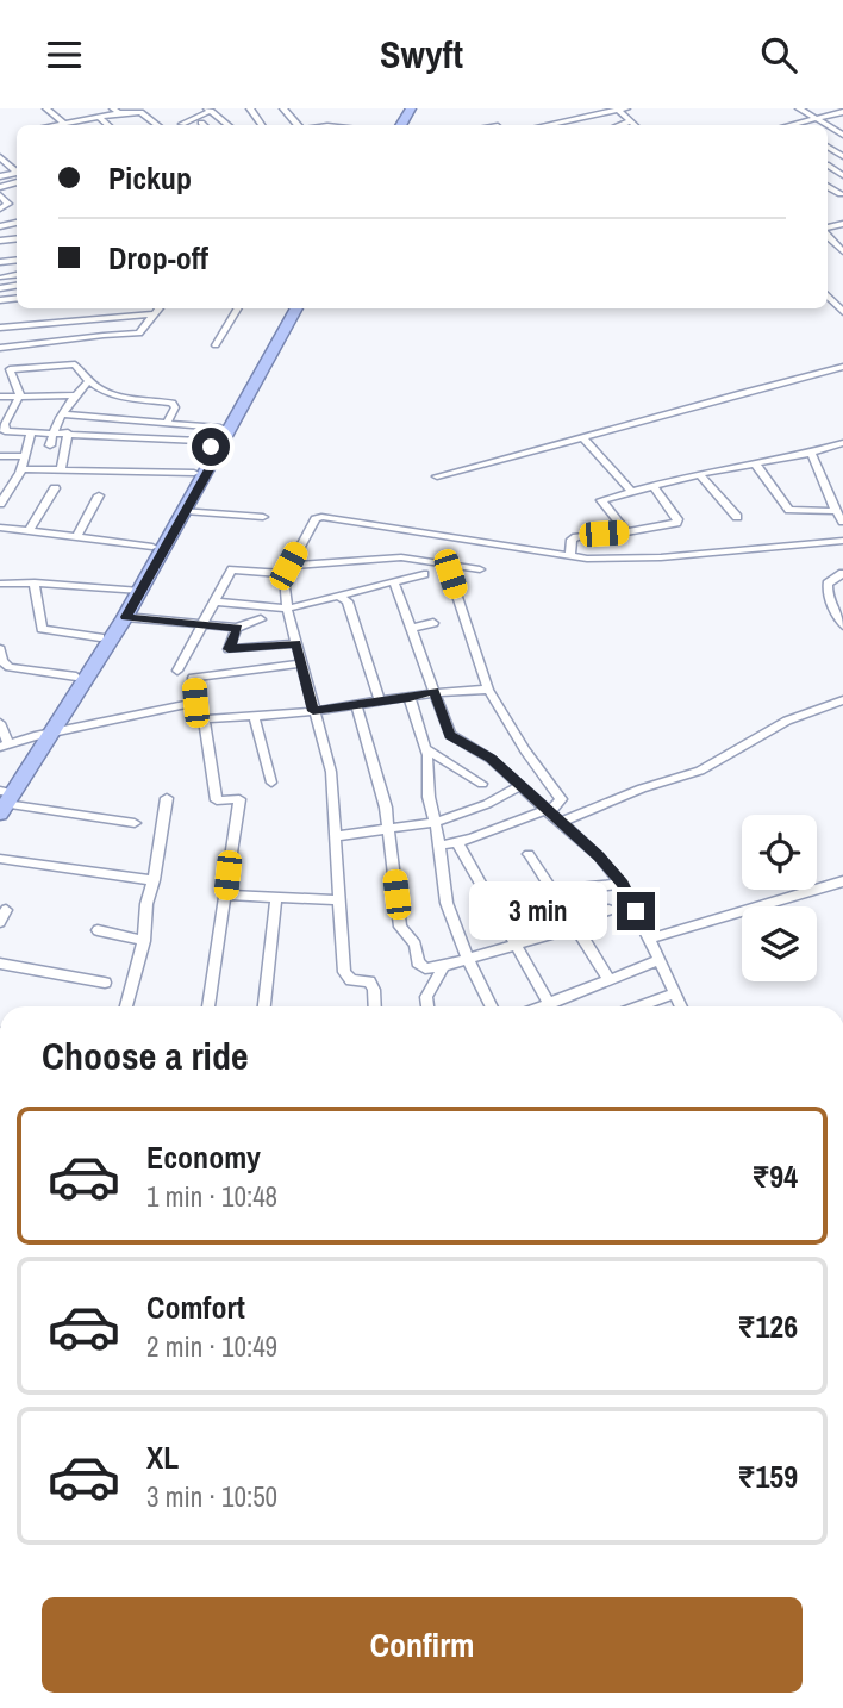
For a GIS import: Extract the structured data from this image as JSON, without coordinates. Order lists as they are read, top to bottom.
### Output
{
  "page": {
    "header": "Swyft",
    "banner": ["Pickup", "Drop-off"],
    "bubble": "3 min",
    "heading": "Choose a ride",
    "list": [
      {
        "name": "Economy",
        "note": "1 min · 10:48",
        "value": "₹94"
      },
      {
        "name": "Comfort",
        "note": "2 min · 10:49",
        "value": "₹126"
      },
      {
        "name": "XL",
        "note": "3 min · 10:50",
        "value": "₹159"
      }
    ],
    "buttons": "Confirm"
  }
}
